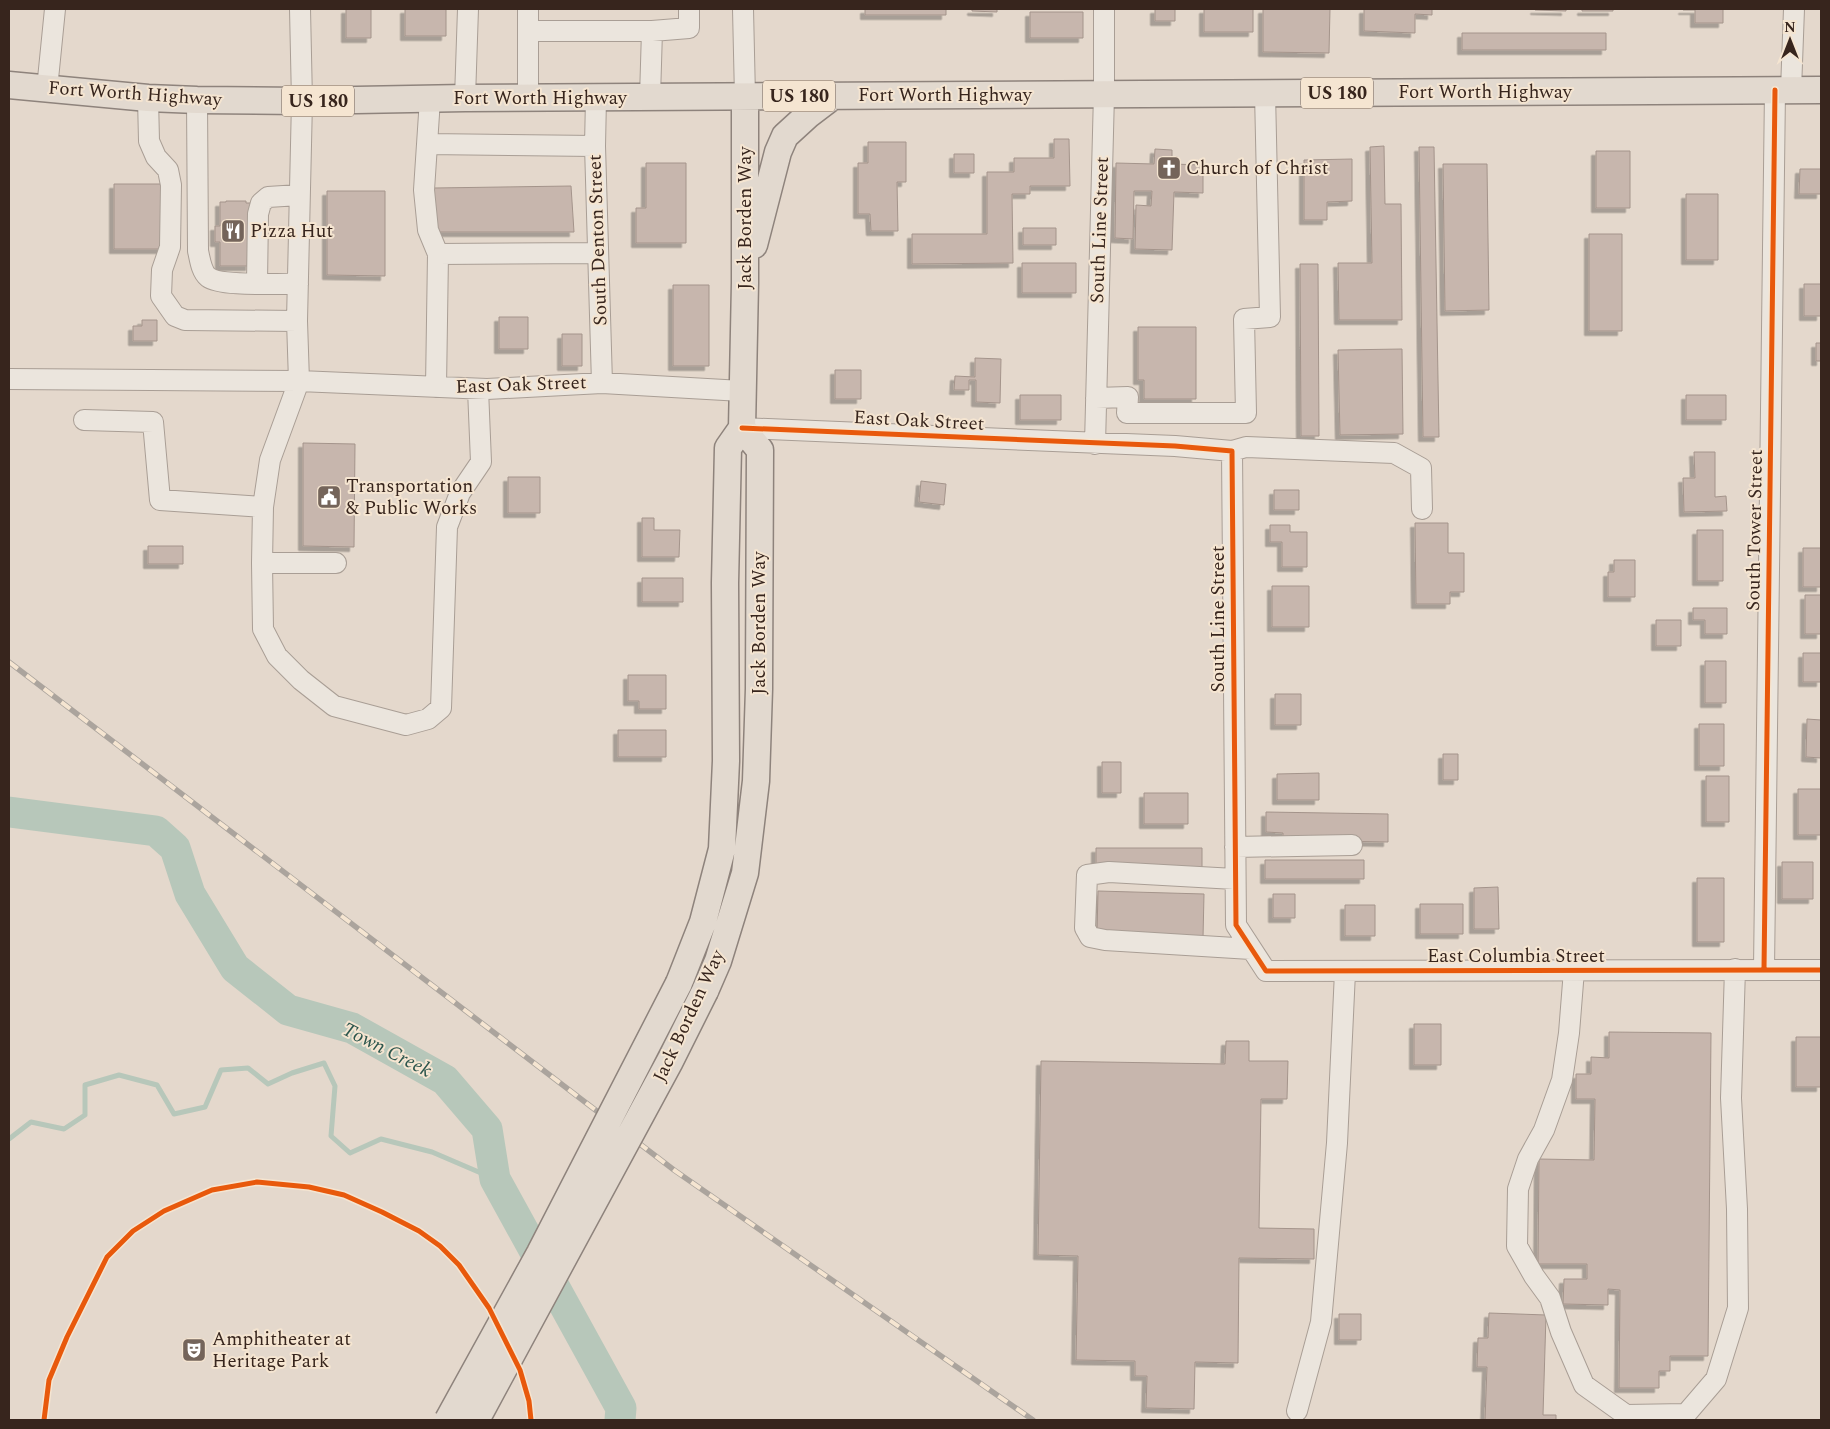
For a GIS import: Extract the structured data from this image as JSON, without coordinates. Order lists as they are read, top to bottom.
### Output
{
  "streets": {
    "main road": ["Fort Worth Highway", "US 180", "Jack Borden Way"],
    "street": [
      "South Line Street",
      "South Denton Street",
      "East Oak Street",
      "South Tower Street",
      "East Columbia Street"
    ]
  },
  "crossings": [
    ["Fort Worth Highway", "Jack Borden Way"],
    ["Fort Worth Highway", "South Line Street"],
    ["Fort Worth Highway", "South Denton Street"],
    ["Fort Worth Highway", "South Tower Street"],
    ["Jack Borden Way", "East Oak Street"],
    ["South Line Street", "East Oak Street"],
    ["South Line Street", "East Columbia Street"],
    ["South Denton Street", "East Oak Street"],
    ["South Tower Street", "East Columbia Street"]
  ],
  "water": ["Town Creek"],
  "places": {
    "church": ["Church of Christ"],
    "restaurant": ["Pizza Hut"],
    "public building": ["Transportation & Public Works"],
    "theatre": ["Amphitheater at Heritage Park"]
  },
  "north": "top"
}
